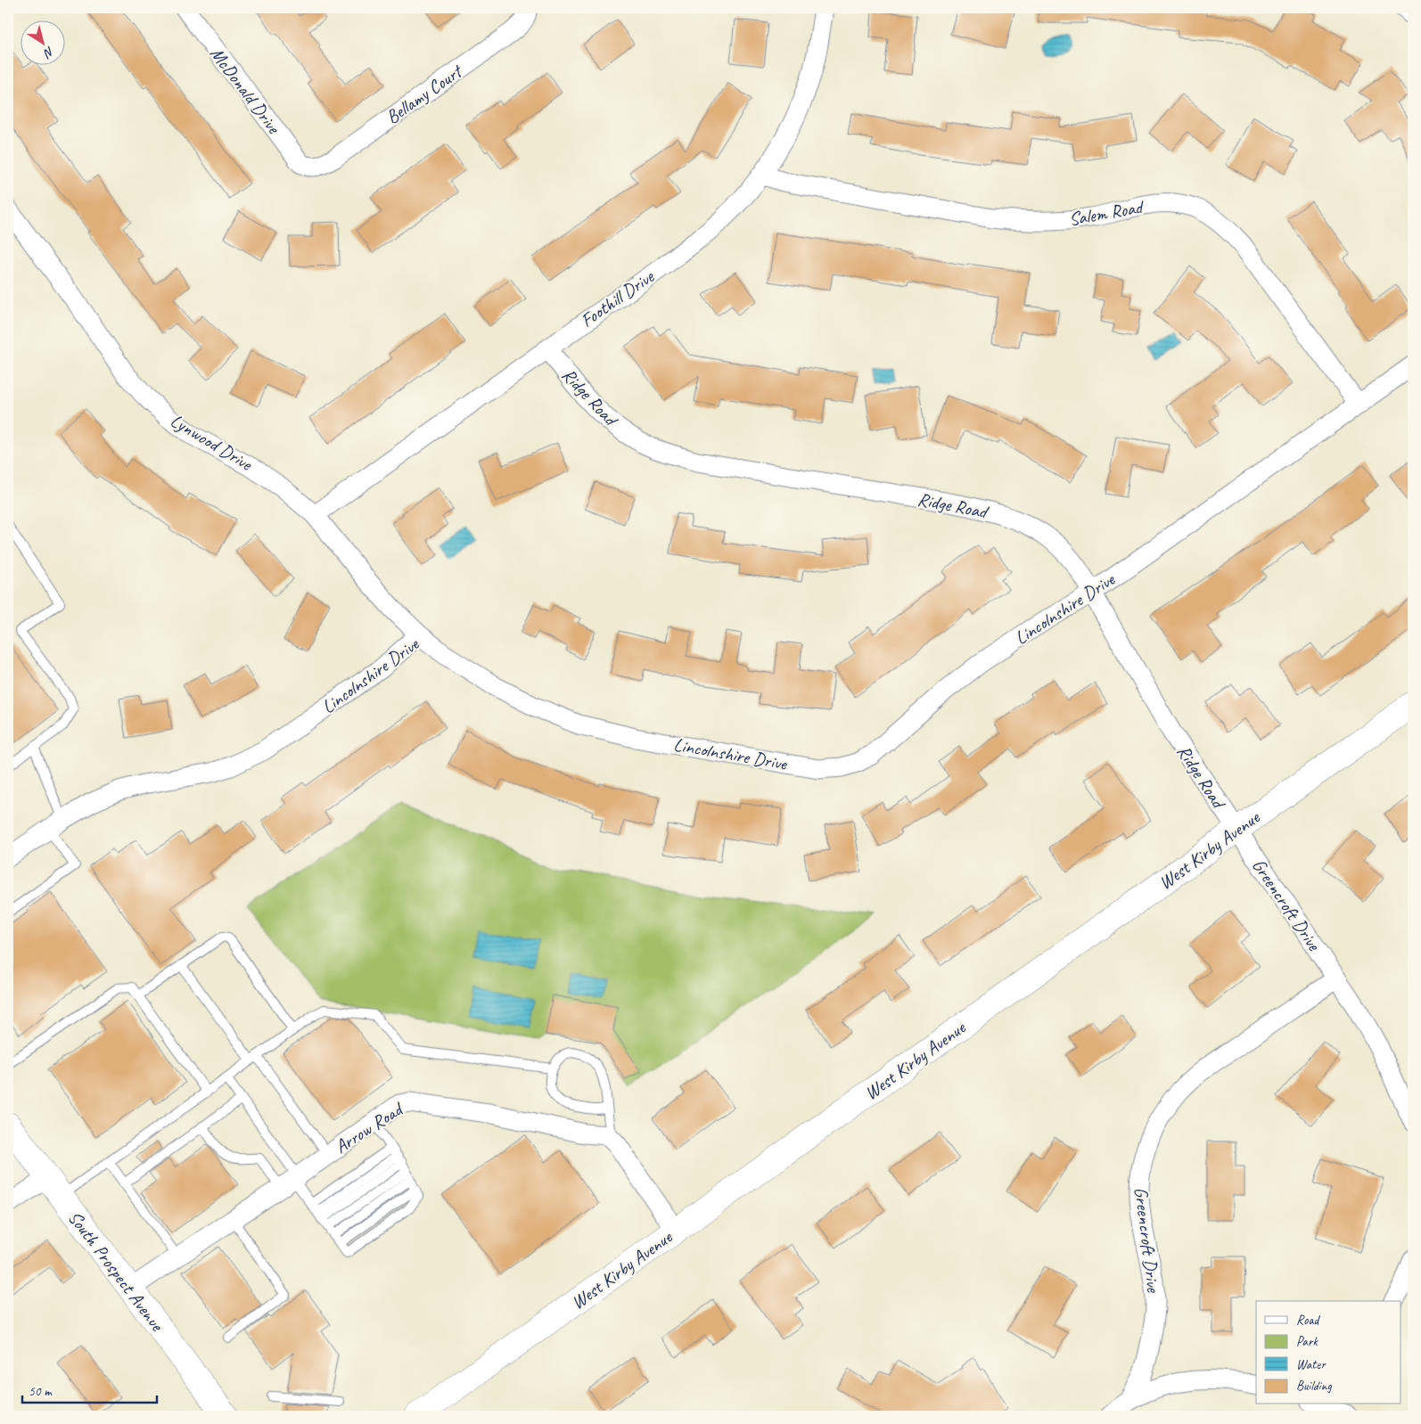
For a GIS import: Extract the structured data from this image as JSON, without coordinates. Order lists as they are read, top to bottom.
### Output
{
  "streets": {
    "main road": ["West Kirby Avenue", "South Prospect Avenue"],
    "street": [
      "McDonald Drive",
      "Bellamy Court",
      "Salem Road",
      "Foothill Drive",
      "Ridge Road",
      "Lynwood Drive",
      "Lincolnshire Drive",
      "Greencroft Drive",
      "Arrow Road"
    ]
  },
  "crossings": [
    ["McDonald Drive", "Bellamy Court"],
    ["Salem Road", "Foothill Drive"],
    ["Salem Road", "Lincolnshire Drive"],
    ["Foothill Drive", "Ridge Road"],
    ["Foothill Drive", "Lynwood Drive"],
    ["Ridge Road", "Lincolnshire Drive"],
    ["Ridge Road", "West Kirby Avenue"],
    ["Ridge Road", "Greencroft Drive"],
    ["Lynwood Drive", "Lincolnshire Drive"],
    ["West Kirby Avenue", "Greencroft Drive"],
    ["Arrow Road", "South Prospect Avenue"]
  ],
  "legend": [
    "Road",
    "Park",
    "Water",
    "Building"
  ],
  "scale_bar": "50 m",
  "north": "bottom right"
}
